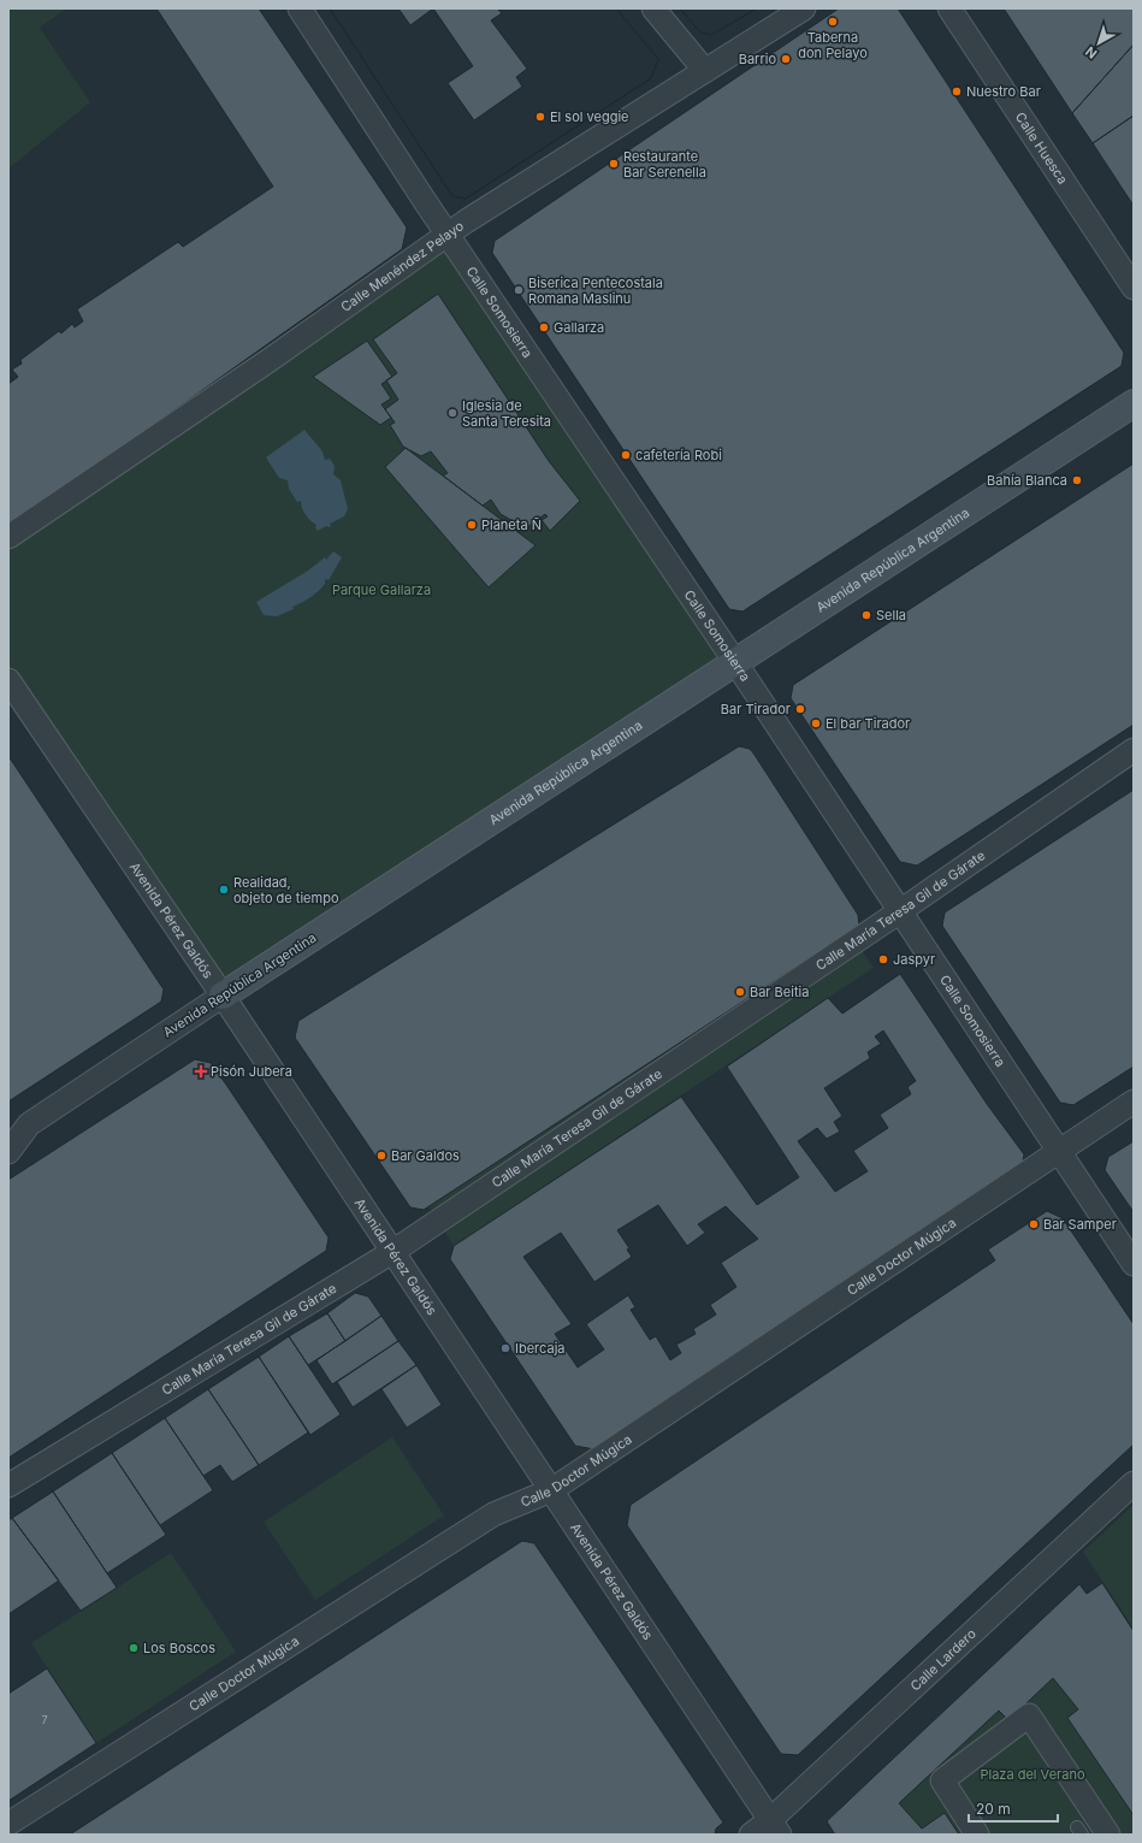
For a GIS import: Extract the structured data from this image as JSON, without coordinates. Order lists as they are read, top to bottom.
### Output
{
  "streets": {
    "main road": ["Avenida República Argentina"],
    "street": [
      "Calle Huesca",
      "Calle Menéndez Pelayo",
      "Calle Somosierra",
      "Calle María Teresa Gil de Gárate",
      "Avenida Pérez Galdós",
      "Calle Doctor Múgica",
      "Calle Lardero"
    ]
  },
  "crossings": [
    ["Calle Menéndez Pelayo", "Calle Somosierra"],
    ["Calle Somosierra", "Avenida República Argentina"],
    ["Calle Somosierra", "Calle María Teresa Gil de Gárate"],
    ["Calle Somosierra", "Calle Doctor Múgica"],
    ["Avenida República Argentina", "Avenida Pérez Galdós"],
    ["Calle María Teresa Gil de Gárate", "Avenida Pérez Galdós"],
    ["Avenida Pérez Galdós", "Calle Doctor Múgica"],
    ["Avenida Pérez Galdós", "Calle Lardero"]
  ],
  "parks": ["Parque Gallarza", "Plaza del Verano"],
  "places": {
    "other": [
      "Taberna don Pelayo",
      "Barrio",
      "Nuestro Bar",
      "El sol veggie",
      "Restaurante Bar Serenella",
      "Biserica Pentecostala Romana Maslinu",
      "Gallarza",
      "Iglesia de Santa Teresita",
      "cafetería Robi",
      "Bahía Blanca",
      "Planeta Ñ",
      "Sella",
      "Bar Tirador",
      "El bar Tirador",
      "Realidad, objeto de tiempo",
      "Jaspyr",
      "Bar Beitia",
      "Bar Galdos",
      "Bar Samper",
      "Ibercaja",
      "Los Boscos"
    ],
    "health": ["Pisón Jubera"]
  },
  "house_numbers": ["7"],
  "scale_bar": "20 m",
  "north": "bottom left"
}
